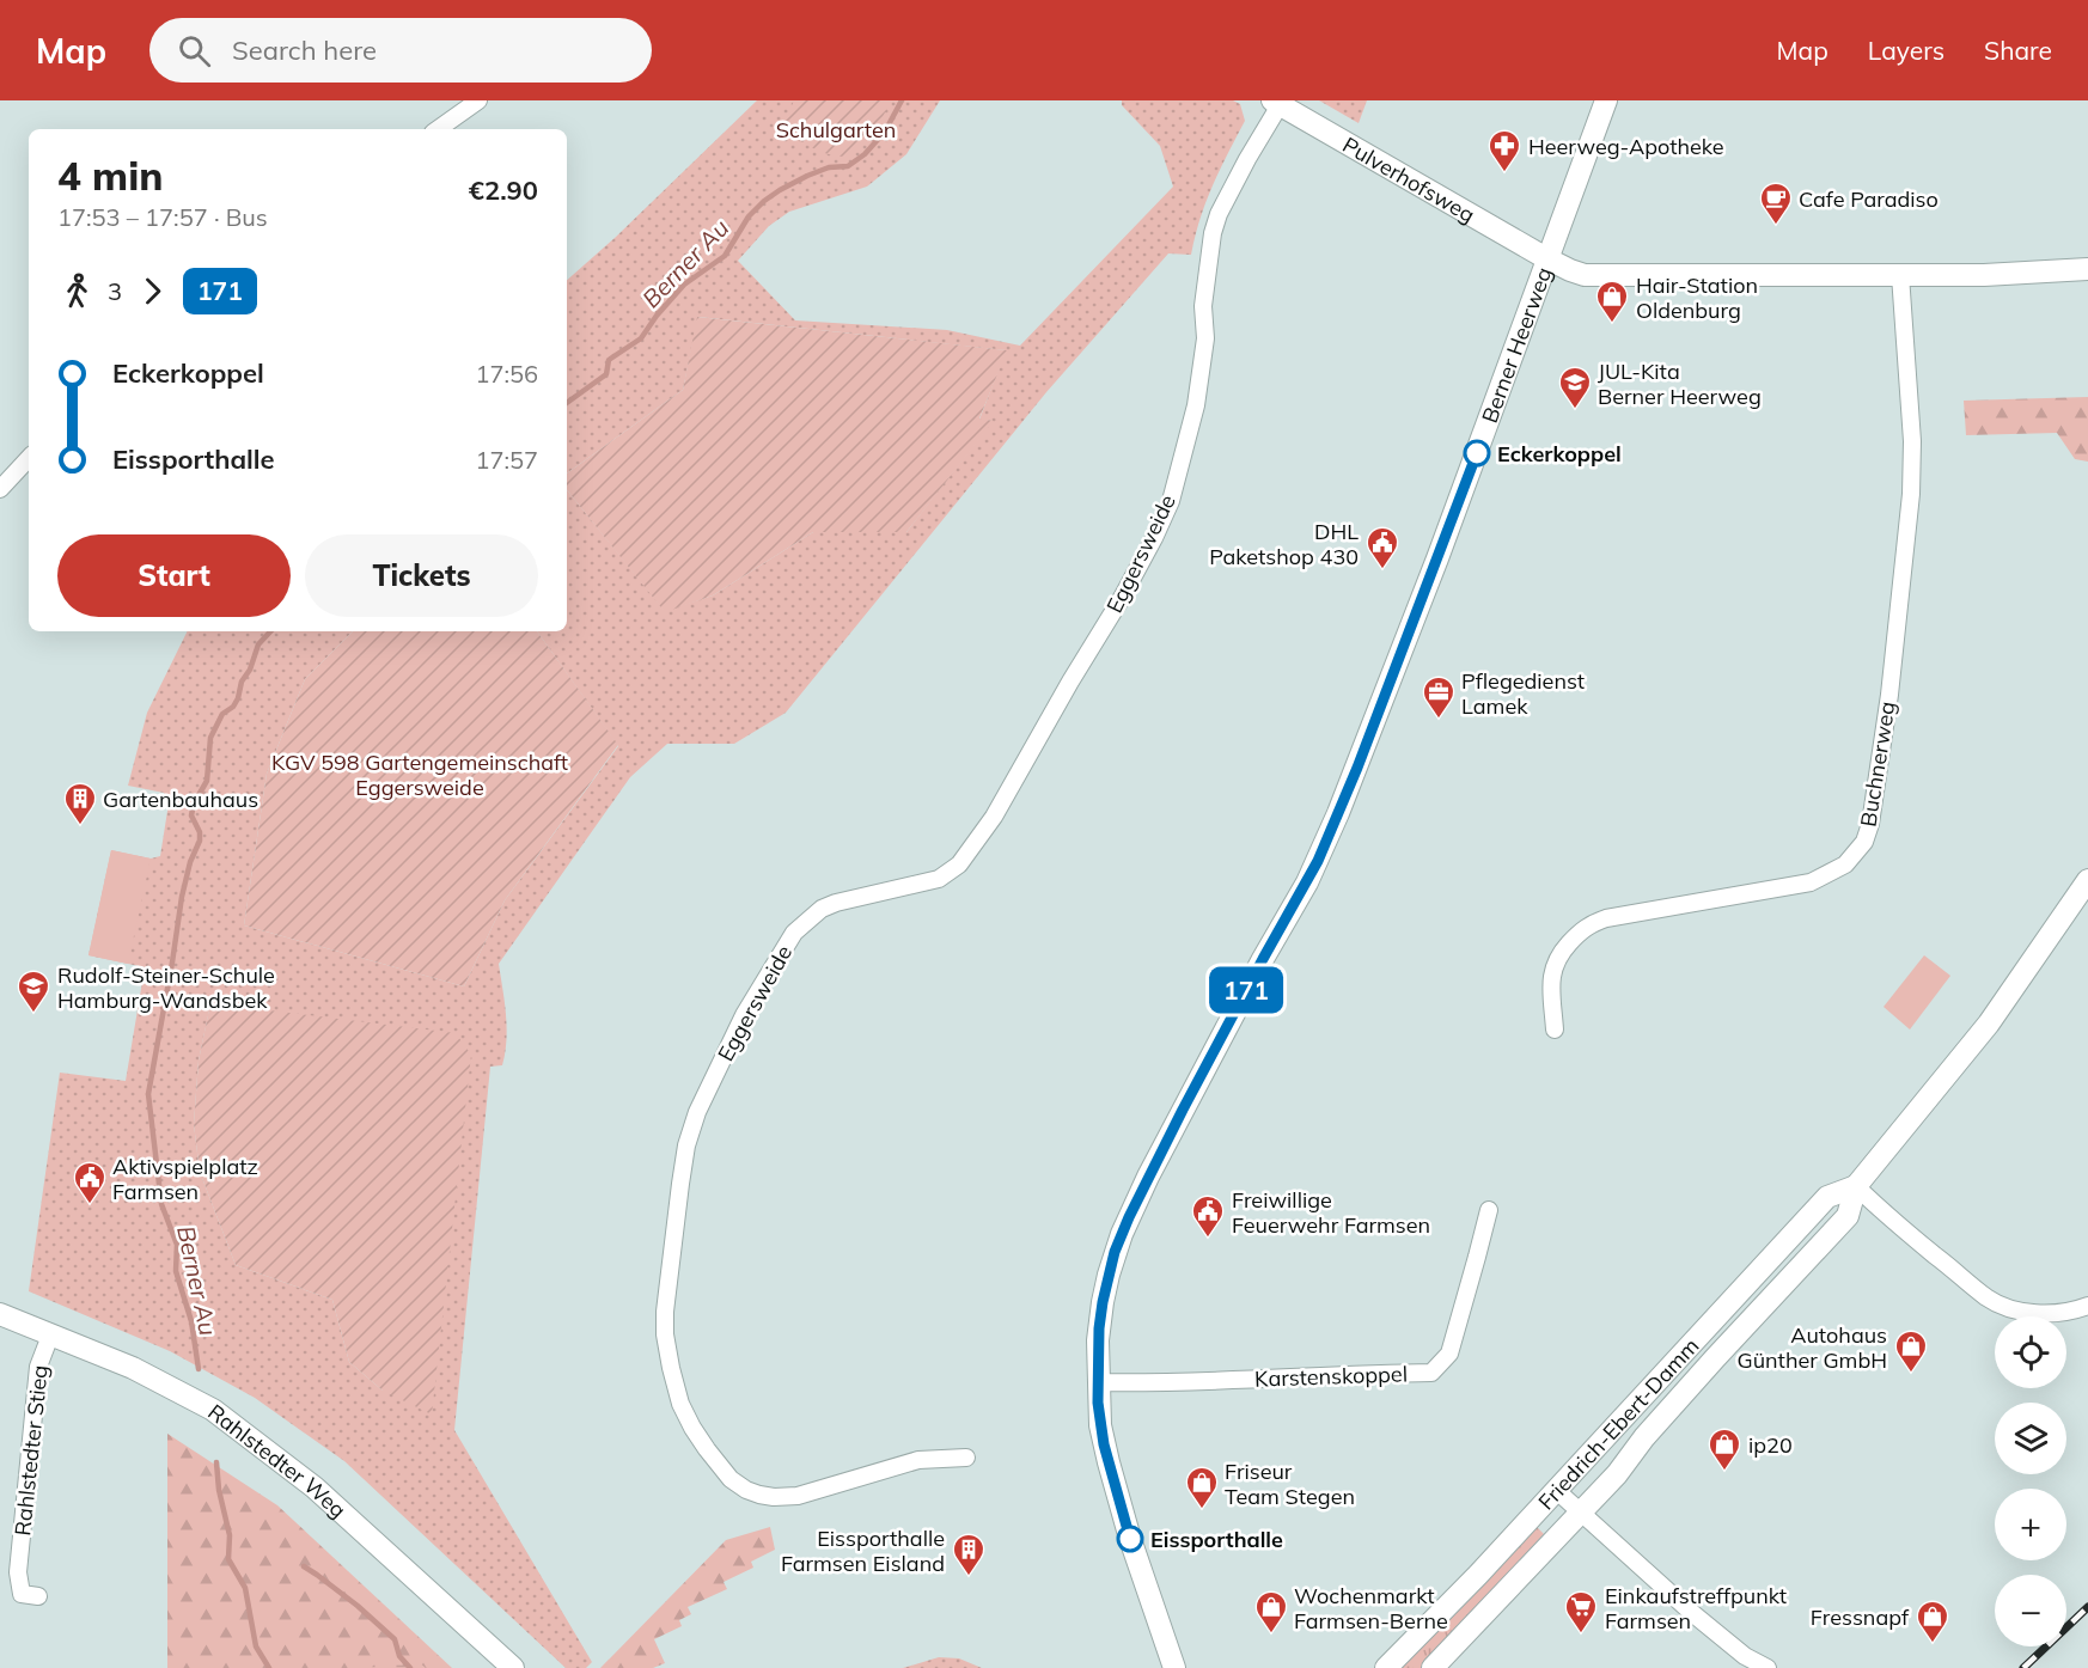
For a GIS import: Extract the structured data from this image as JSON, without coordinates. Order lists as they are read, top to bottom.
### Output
{
  "streets": {
    "street": [
      "Pulverhofsweg",
      "Berner Heerweg",
      "Eggersweide",
      "Buchnerweg",
      "Karstenskoppel",
      "Friedrich-Ebert-Damm",
      "Rahlstedter Stieg",
      "Rahlstedter Weg"
    ]
  },
  "crossings": [
    ["Pulverhofsweg", "Berner Heerweg"],
    ["Pulverhofsweg", "Eggersweide"],
    ["Berner Heerweg", "Karstenskoppel"],
    ["Rahlstedter Stieg", "Rahlstedter Weg"]
  ],
  "water": ["Berner Au"],
  "parks": ["Schulgarten", "KGV 598 Gartengemeinschaft Eggersweide"],
  "places": {
    "pharmacy": ["Heerweg-Apotheke"],
    "cafe": ["Cafe Paradiso"],
    "shop": [
      "Hair-Station Oldenburg",
      "Autohaus Günther GmbH",
      "ip20",
      "Friseur Team Stegen",
      "Wochenmarkt Farmsen-Berne",
      "Fressnapf"
    ],
    "school or university": ["JUL-Kita Berner Heerweg", "Rudolf-Steiner-Schule Hamburg-Wandsbek"],
    "other": ["Eckerkoppel", "Eissporthalle"],
    "public building": ["DHL Paketshop 430", "Aktivspielplatz Farmsen", "Freiwillige Feuerwehr Farmsen"],
    "office": ["Pflegedienst Lamek"],
    "building": ["Gartenbauhaus", "Eissporthalle Farmsen Eisland"],
    "supermarket": ["Einkaufstreffpunkt Farmsen"]
  },
  "lines": ["bus line 171"],
  "page": {
    "header": "Map",
    "search": "Search here",
    "nav": ["Map", "Layers", "Share"],
    "on_map": "171",
    "heading": ["4 min", "17:53 – 17:57 · Bus", "€2.90"],
    "legs": ["3", "171"],
    "list": [
      {
        "name": "Eckerkoppel",
        "value": "17:56"
      },
      {
        "name": "Eissporthalle",
        "value": "17:57"
      }
    ],
    "buttons": ["Start", "Tickets"],
    "map_buttons": ["+", "−"]
  }
}
